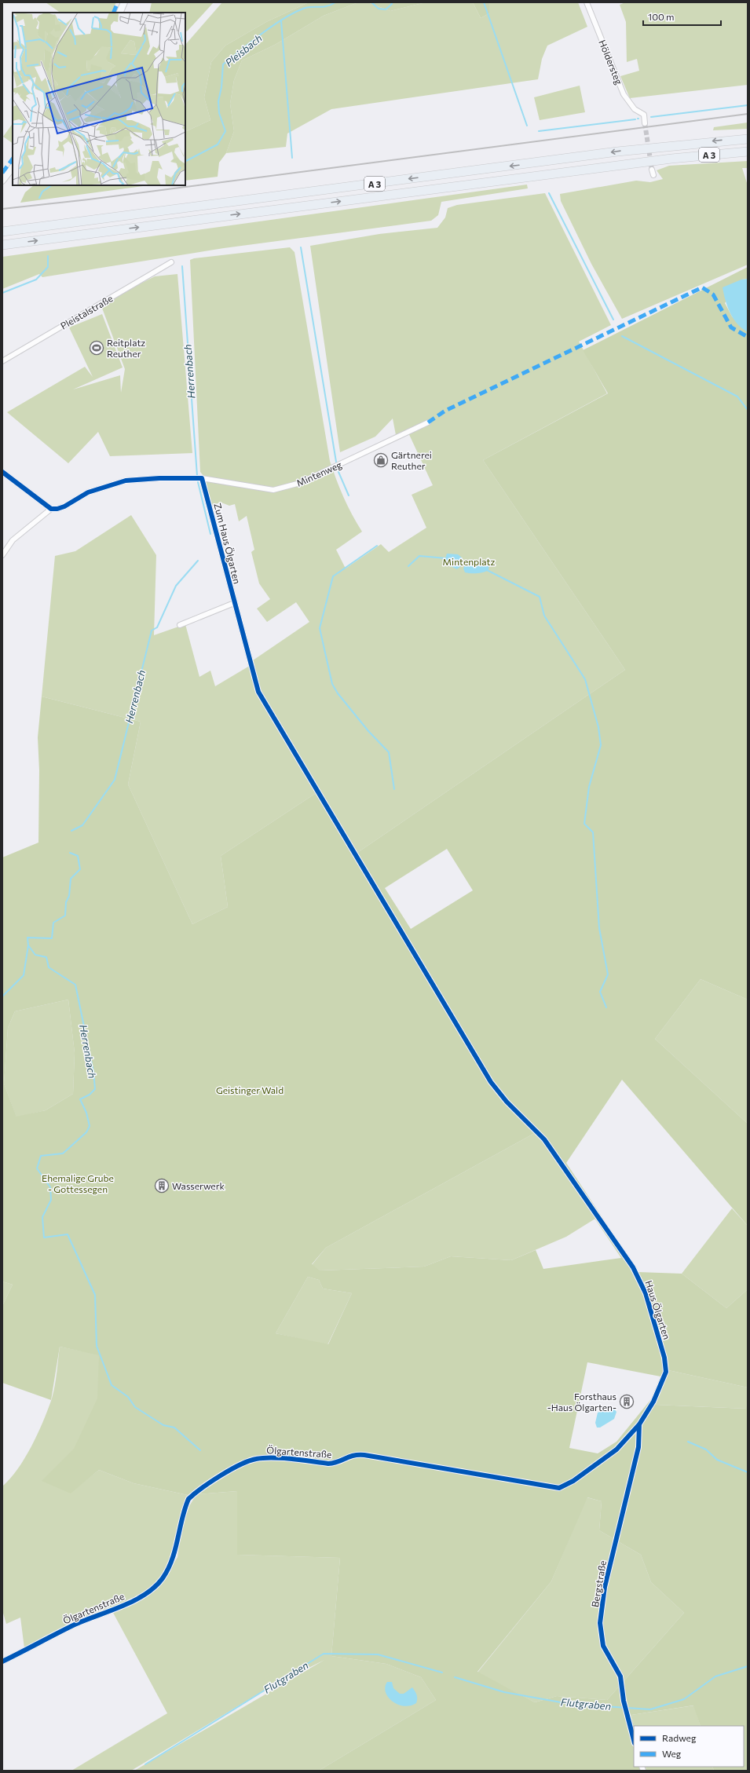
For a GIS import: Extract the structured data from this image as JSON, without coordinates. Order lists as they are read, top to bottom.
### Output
{
  "streets": {
    "highway": ["A 3"],
    "street": [
      "Höldersteg",
      "Pleistalstraße",
      "Mintenweg",
      "Zum Haus Ölgarten",
      "Haus Ölgarten",
      "Ölgartenstraße",
      "Bergstraße"
    ]
  },
  "crossings": [
    ["Mintenweg", "Zum Haus Ölgarten"],
    ["Zum Haus Ölgarten", "Haus Ölgarten"],
    ["Haus Ölgarten", "Ölgartenstraße"],
    ["Haus Ölgarten", "Bergstraße"],
    ["Ölgartenstraße", "Bergstraße"]
  ],
  "water": ["Pleisbach", "Herrenbach", "Flutgraben"],
  "parks": ["Mintenplatz", "Geistinger Wald", "Ehemalige Grube - Gottessegen"],
  "places": {
    "sports": ["Reitplatz Reuther"],
    "shop": ["Gärtnerei Reuther"],
    "building": ["Wasserwerk", "Forsthaus -Haus Ölgarten-"]
  },
  "legend": ["Radweg", "Weg"],
  "scale_bar": "100 m"
}
